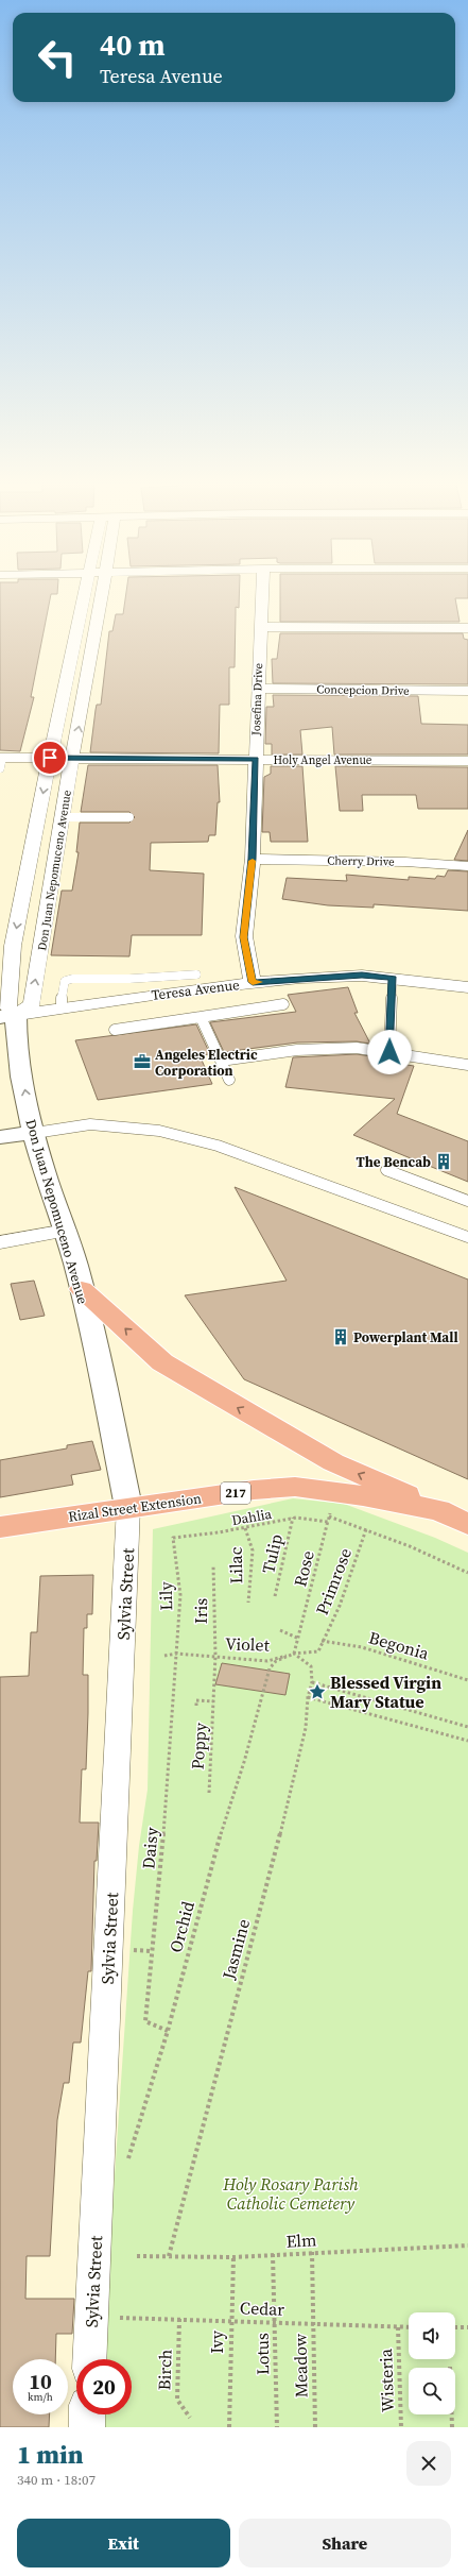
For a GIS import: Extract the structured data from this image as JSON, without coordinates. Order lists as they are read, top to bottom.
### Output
{
  "streets": {
    "main road": ["217", "Rizal Street Extension"],
    "street": [
      "Concepcion Drive",
      "Josefina Drive",
      "Holy Angel Avenue",
      "Cherry Drive",
      "Don Juan Nepomuceno Avenue",
      "Teresa Avenue",
      "Sylvia Street"
    ],
    "path": [
      "Dahlia",
      "Tulip",
      "Lilac",
      "Rose",
      "Primrose",
      "Lily",
      "Iris",
      "Violet",
      "Begonia",
      "Poppy",
      "Daisy",
      "Orchid",
      "Jasmine",
      "Elm",
      "Cedar",
      "Ivy",
      "Lotus",
      "Meadow",
      "Birch",
      "Wisteria"
    ]
  },
  "crossings": [
    ["Concepcion Drive", "Josefina Drive"],
    ["Josefina Drive", "Holy Angel Avenue"],
    ["Josefina Drive", "Cherry Drive"],
    ["Josefina Drive", "Teresa Avenue"],
    ["Holy Angel Avenue", "Don Juan Nepomuceno Avenue"],
    ["Don Juan Nepomuceno Avenue", "Teresa Avenue"],
    ["Don Juan Nepomuceno Avenue", "Rizal Street Extension"],
    ["Don Juan Nepomuceno Avenue", "Sylvia Street"],
    ["Rizal Street Extension", "Sylvia Street"],
    ["Dahlia", "Tulip"],
    ["Dahlia", "Lilac"],
    ["Dahlia", "Rose"],
    ["Dahlia", "Lily"],
    ["Rose", "Violet"],
    ["Primrose", "Violet"],
    ["Primrose", "Begonia"],
    ["Lily", "Violet"],
    ["Lily", "Daisy"],
    ["Iris", "Violet"],
    ["Iris", "Poppy"],
    ["Violet", "Begonia"],
    ["Violet", "Poppy"],
    ["Violet", "Daisy"],
    ["Daisy", "Orchid"],
    ["Jasmine", "Elm"],
    ["Elm", "Ivy"],
    ["Elm", "Lotus"],
    ["Elm", "Meadow"],
    ["Cedar", "Ivy"],
    ["Cedar", "Lotus"],
    ["Cedar", "Meadow"],
    ["Cedar", "Birch"],
    ["Cedar", "Wisteria"]
  ],
  "parks": ["Holy Rosary Parish Catholic Cemetery"],
  "places": {
    "office": ["Angeles Electric Corporation"],
    "building": ["The Bencab", "Powerplant Mall"],
    "place": ["Blessed Virgin Mary Statue"]
  },
  "page": {
    "turn": ["40 m", "Teresa Avenue"],
    "speed": "10 km/h",
    "limit": "20",
    "heading": ["1 min", "340 m · 18:07"],
    "buttons": ["Exit", "Share"]
  }
}
